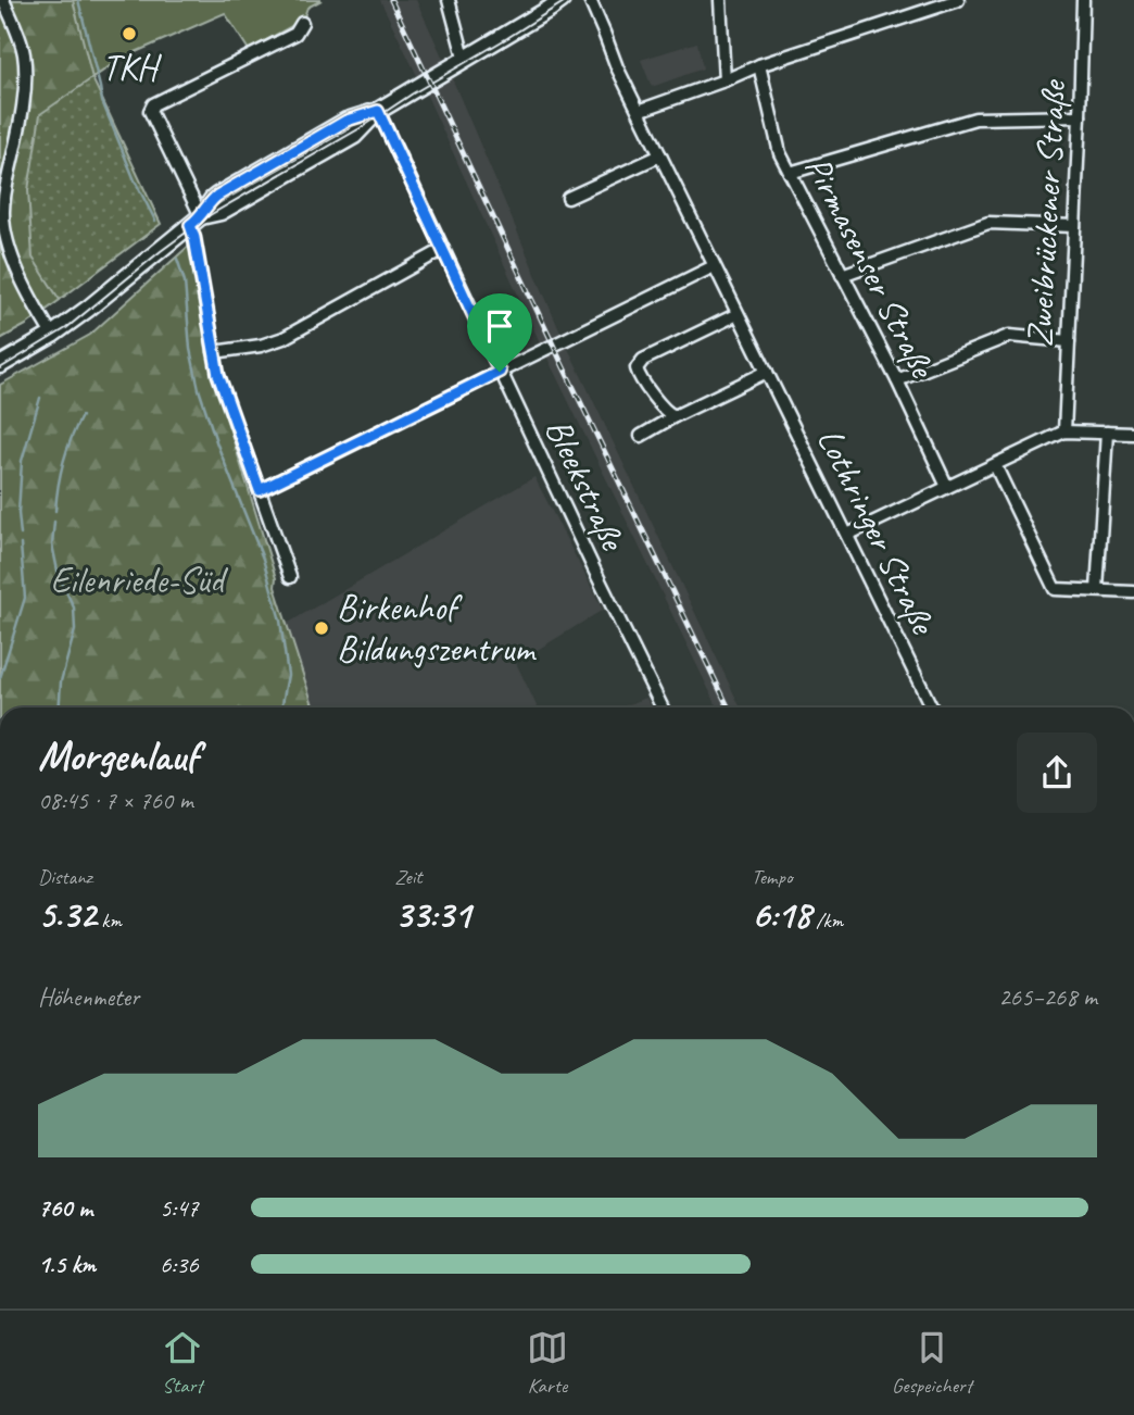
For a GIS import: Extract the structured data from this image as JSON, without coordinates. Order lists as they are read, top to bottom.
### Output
{
  "streets": {
    "street": [
      "Zweibrückener Straße",
      "Pirmasenser Straße",
      "Bleekstraße",
      "Lothringer Straße"
    ]
  },
  "parks": ["Eilenriede-Süd"],
  "places": ["TKH", "Birkenhof Bildungszentrum"],
  "page": {
    "heading": ["Morgenlauf", "08:45 · 7 × 760 m"],
    "stats": [
      ["Distanz", "5.32 km"],
      ["Zeit", "33:31"],
      ["Tempo", "6:18 /km"]
    ],
    "chart": ["Höhenmeter", "265–268 m"],
    "list": [
      {
        "name": "760 m",
        "note": "5:47"
      },
      {
        "name": "1.5 km",
        "note": "6:36"
      }
    ],
    "tabs": ["Start", "Karte", "Gespeichert"]
  }
}
